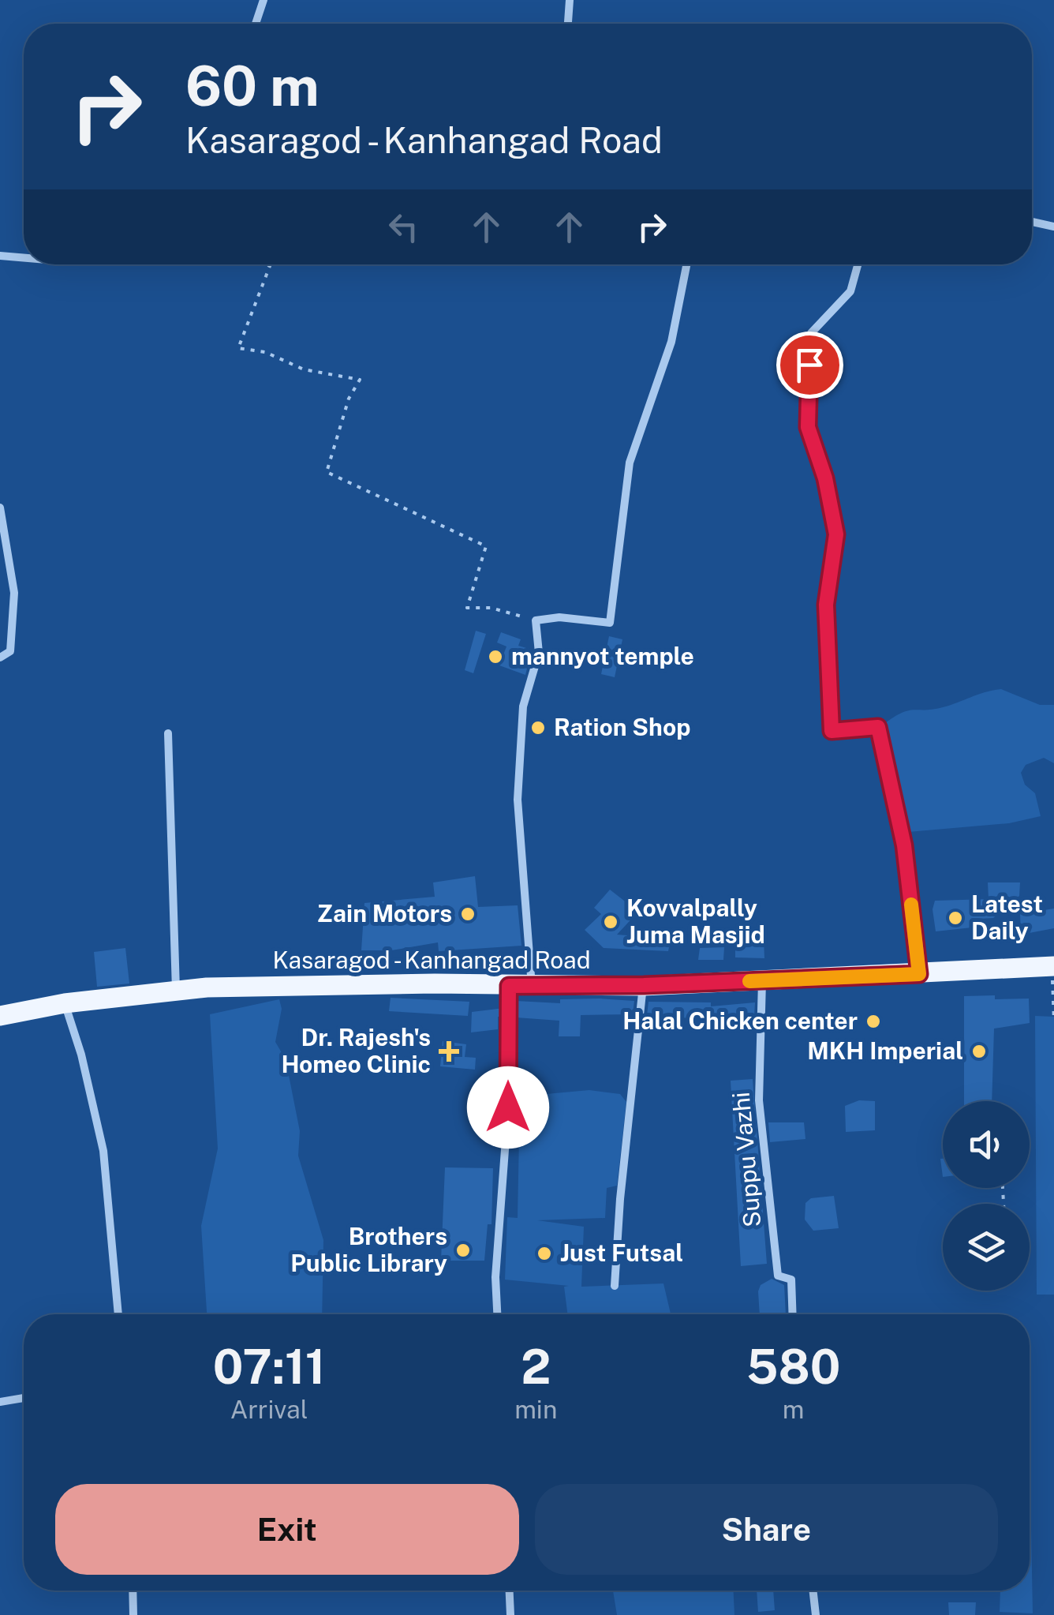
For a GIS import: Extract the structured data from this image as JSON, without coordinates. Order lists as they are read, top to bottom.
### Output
{
  "streets": {
    "main road": ["Kasaragod - Kanhangad Road"],
    "street": ["Suppu Vazhi"]
  },
  "crossings": [
    ["Kasaragod - Kanhangad Road", "Suppu Vazhi"]
  ],
  "places": {
    "other": [
      "mannyot temple",
      "Ration Shop",
      "Zain Motors",
      "Latest Daily",
      "Kovvalpally Juma Masjid",
      "Halal Chicken center",
      "MKH Imperial",
      "Brothers Public Library",
      "Just Futsal"
    ],
    "health": ["Dr. Rajesh's Homeo Clinic"]
  },
  "page": {
    "turn": ["60 m", "Kasaragod - Kanhangad Road"],
    "eta": [
      "07:11",
      "Arrival",
      "2",
      "min",
      "580",
      "m"
    ],
    "buttons": ["Exit", "Share"]
  }
}
